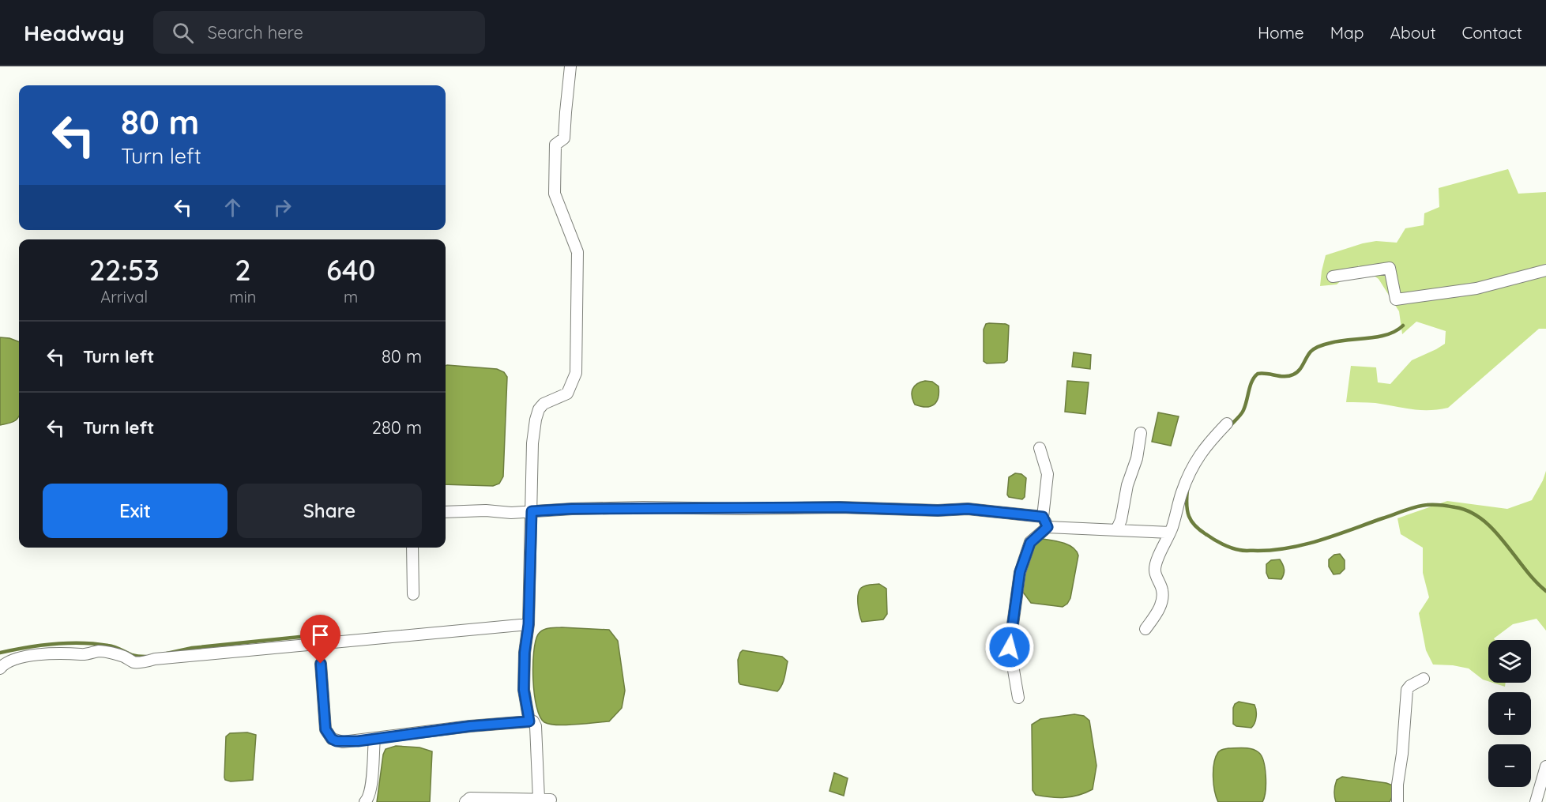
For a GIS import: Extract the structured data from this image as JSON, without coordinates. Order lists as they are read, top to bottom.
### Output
{
  "page": {
    "header": "Headway",
    "search": "Search here",
    "nav": [
      "Home",
      "Map",
      "About",
      "Contact"
    ],
    "turn": ["80 m", "Turn left"],
    "eta": [
      "22:53",
      "Arrival",
      "2",
      "min",
      "640",
      "m"
    ],
    "list": [
      {
        "name": "Turn left",
        "value": "80 m"
      },
      {
        "name": "Turn left",
        "value": "280 m"
      }
    ],
    "buttons": ["Exit", "Share"],
    "map_buttons": ["+", "−"]
  }
}
